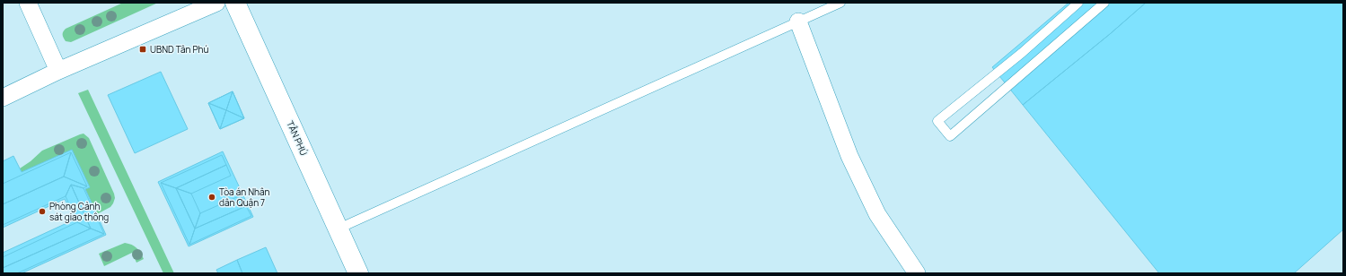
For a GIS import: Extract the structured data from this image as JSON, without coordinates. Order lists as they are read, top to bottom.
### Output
{
  "streets": {
    "street": ["TÂN PHÚ"]
  },
  "places": {
    "transit": ["UBND Tân Phú"],
    "other": ["Tòa án Nhân dân Quận 7", "Phòng Cảnh sát giao thông"]
  }
}
